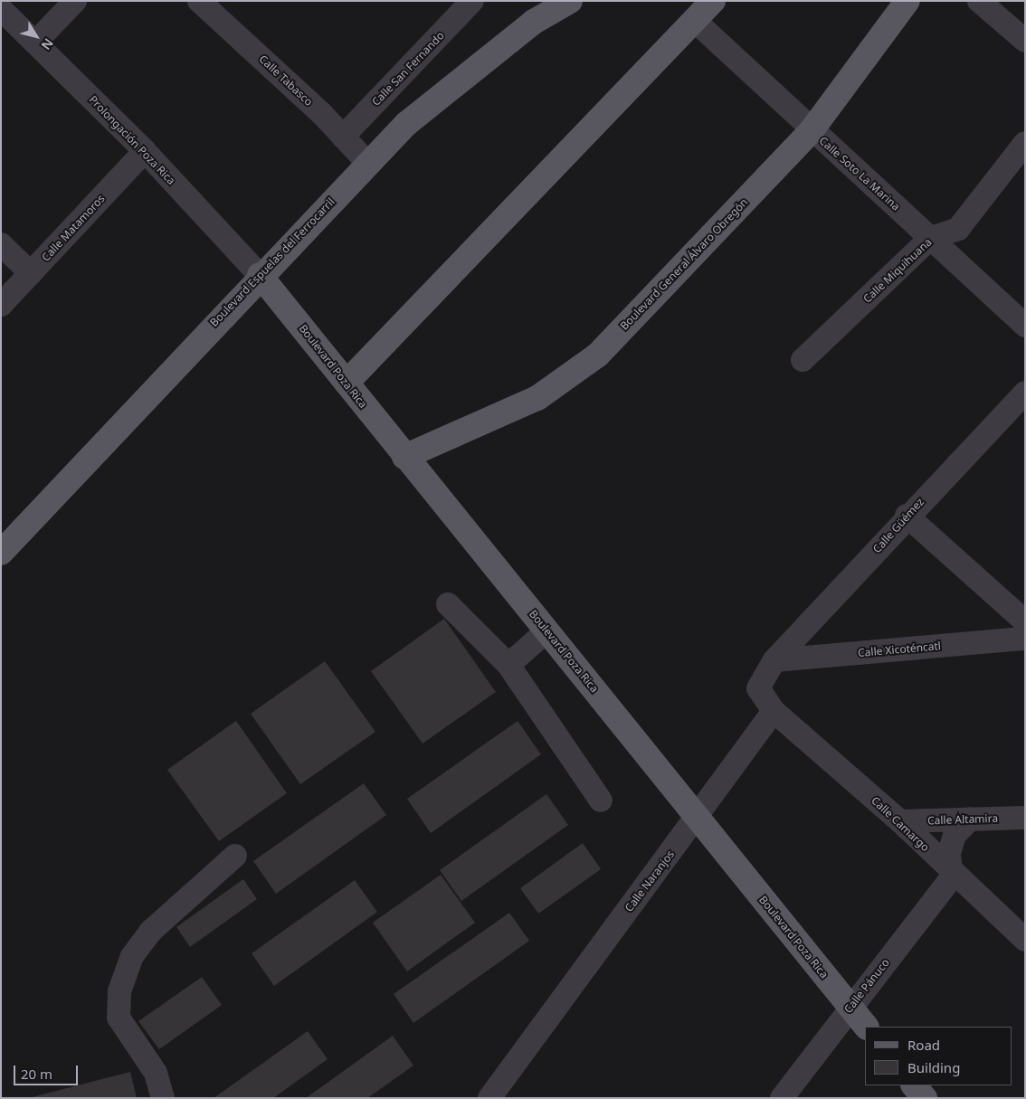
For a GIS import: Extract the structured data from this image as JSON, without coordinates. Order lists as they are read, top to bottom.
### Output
{
  "streets": {
    "main road": ["Boulevard Espuelas del Ferrocarril", "Boulevard General Álvaro Obregón", "Boulevard Poza Rica"],
    "street": [
      "Calle San Fernando",
      "Calle Tabasco",
      "Prolongación Poza Rica",
      "Calle Soto La Marina",
      "Calle Matamoros",
      "Calle Miquihuana",
      "Calle Güémez",
      "Calle Xicoténcatl",
      "Calle Altamira",
      "Calle Camargo",
      "Calle Naranjos",
      "Calle Pánuco"
    ]
  },
  "crossings": [
    ["Calle San Fernando", "Calle Tabasco"],
    ["Calle Tabasco", "Boulevard Espuelas del Ferrocarril"],
    ["Prolongación Poza Rica", "Calle Matamoros"],
    ["Prolongación Poza Rica", "Boulevard Espuelas del Ferrocarril"],
    ["Prolongación Poza Rica", "Boulevard Poza Rica"],
    ["Calle Soto La Marina", "Boulevard General Álvaro Obregón"],
    ["Calle Soto La Marina", "Calle Miquihuana"],
    ["Boulevard Espuelas del Ferrocarril", "Boulevard Poza Rica"],
    ["Boulevard General Álvaro Obregón", "Boulevard Poza Rica"],
    ["Boulevard Poza Rica", "Calle Naranjos"],
    ["Boulevard Poza Rica", "Calle Pánuco"],
    ["Calle Güémez", "Calle Xicoténcatl"],
    ["Calle Altamira", "Calle Camargo"],
    ["Calle Camargo", "Calle Naranjos"],
    ["Calle Camargo", "Calle Pánuco"]
  ],
  "legend": ["Road", "Building"],
  "scale_bar": "20 m",
  "north": "bottom right"
}
